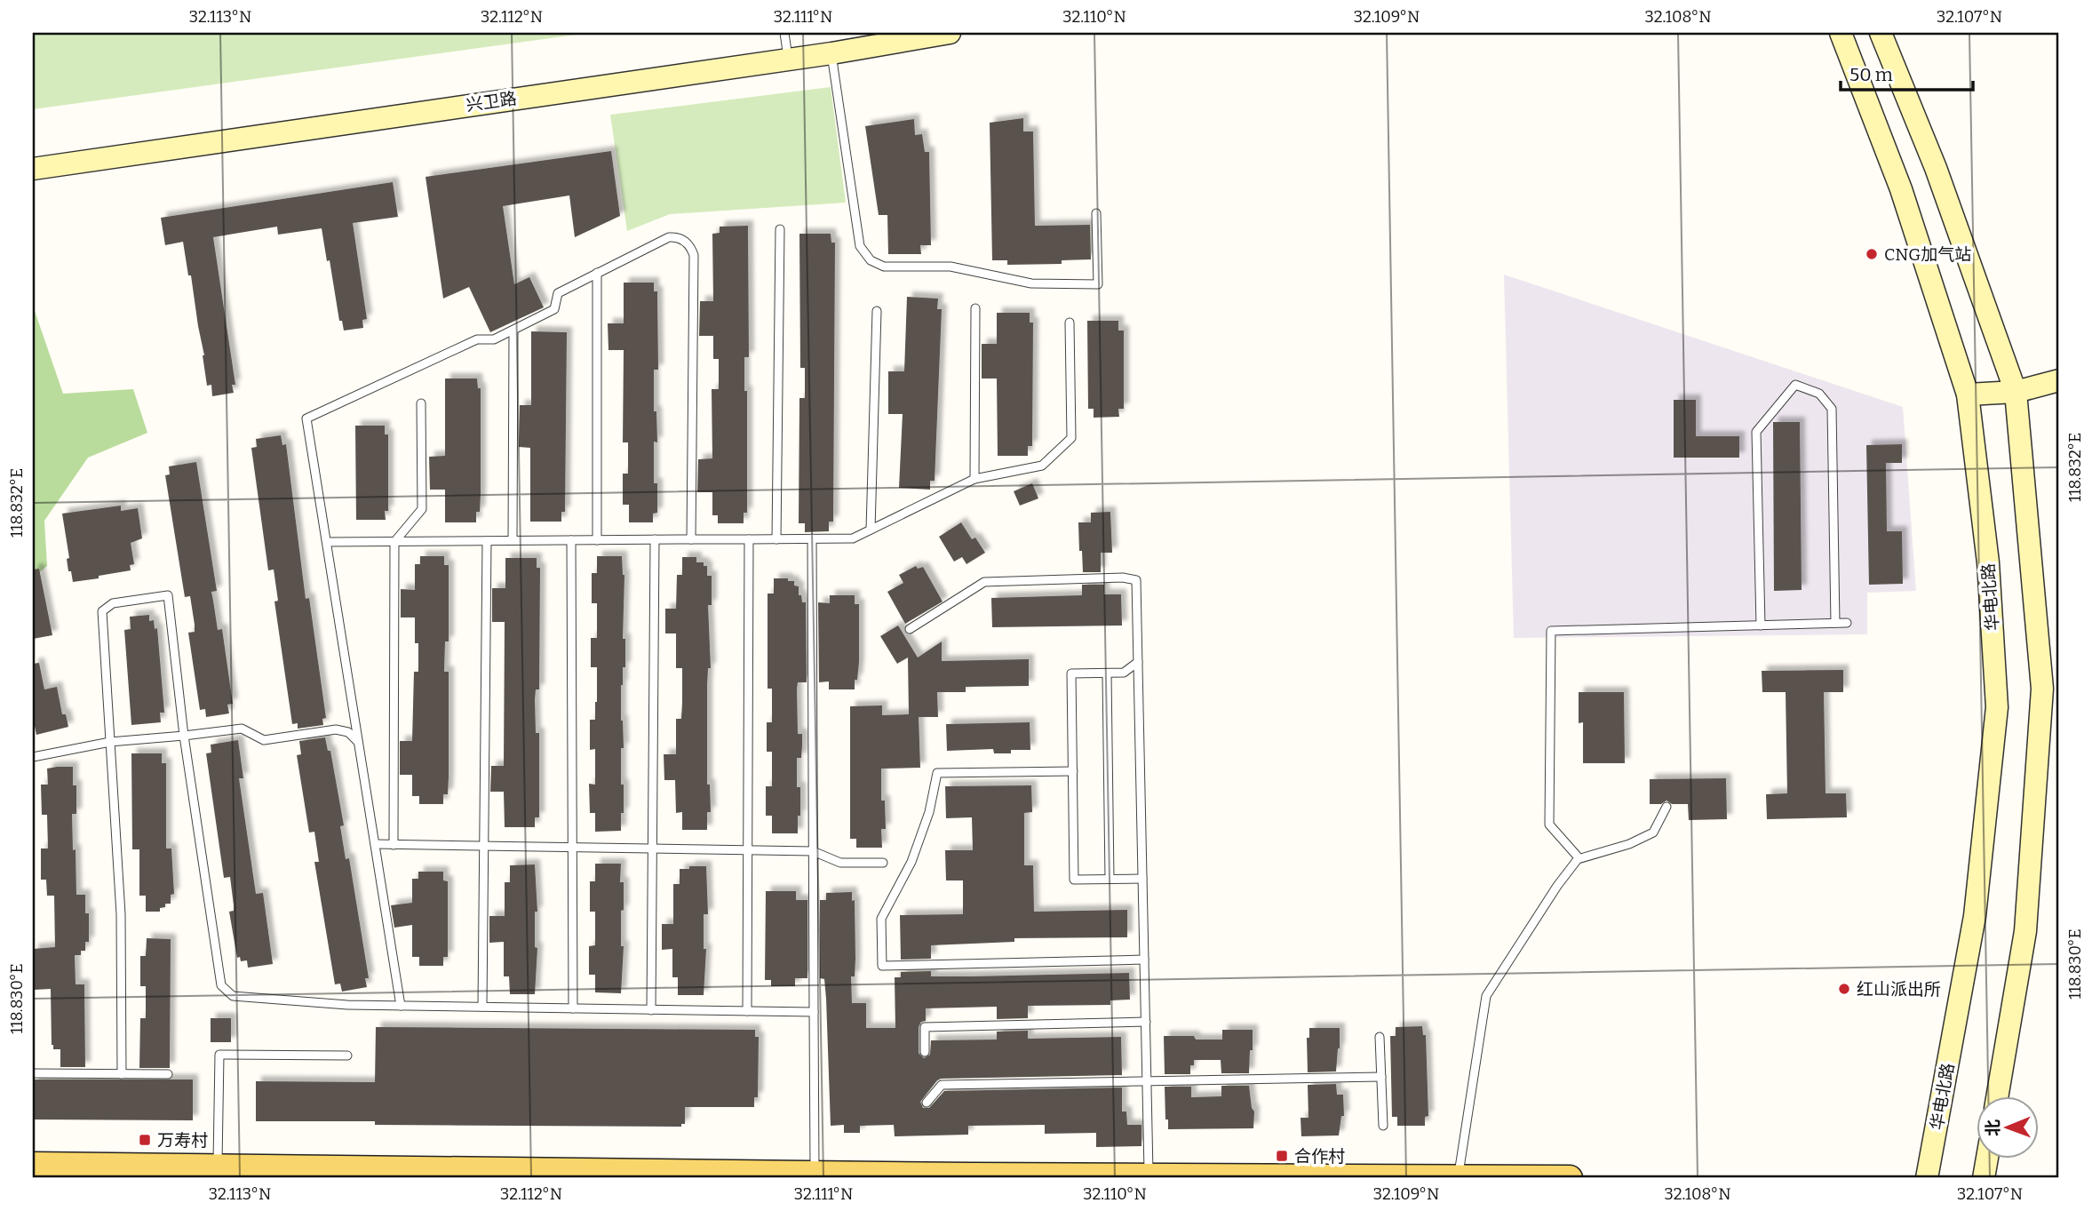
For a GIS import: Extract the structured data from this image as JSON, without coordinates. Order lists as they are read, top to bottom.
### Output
{
  "streets": {
    "main road": ["兴卫路", "华电北路"]
  },
  "places": {
    "other": ["CNG加气站", "红山派出所"],
    "transit": ["万寿村", "合作村"]
  },
  "scale_bar": "50 m",
  "north": "left",
  "coordinates": [
    "32.113°N",
    "32.112°N",
    "32.111°N",
    "32.110°N",
    "32.109°N",
    "32.108°N",
    "32.107°N",
    "118.832°E",
    "118.830°E"
  ]
}
